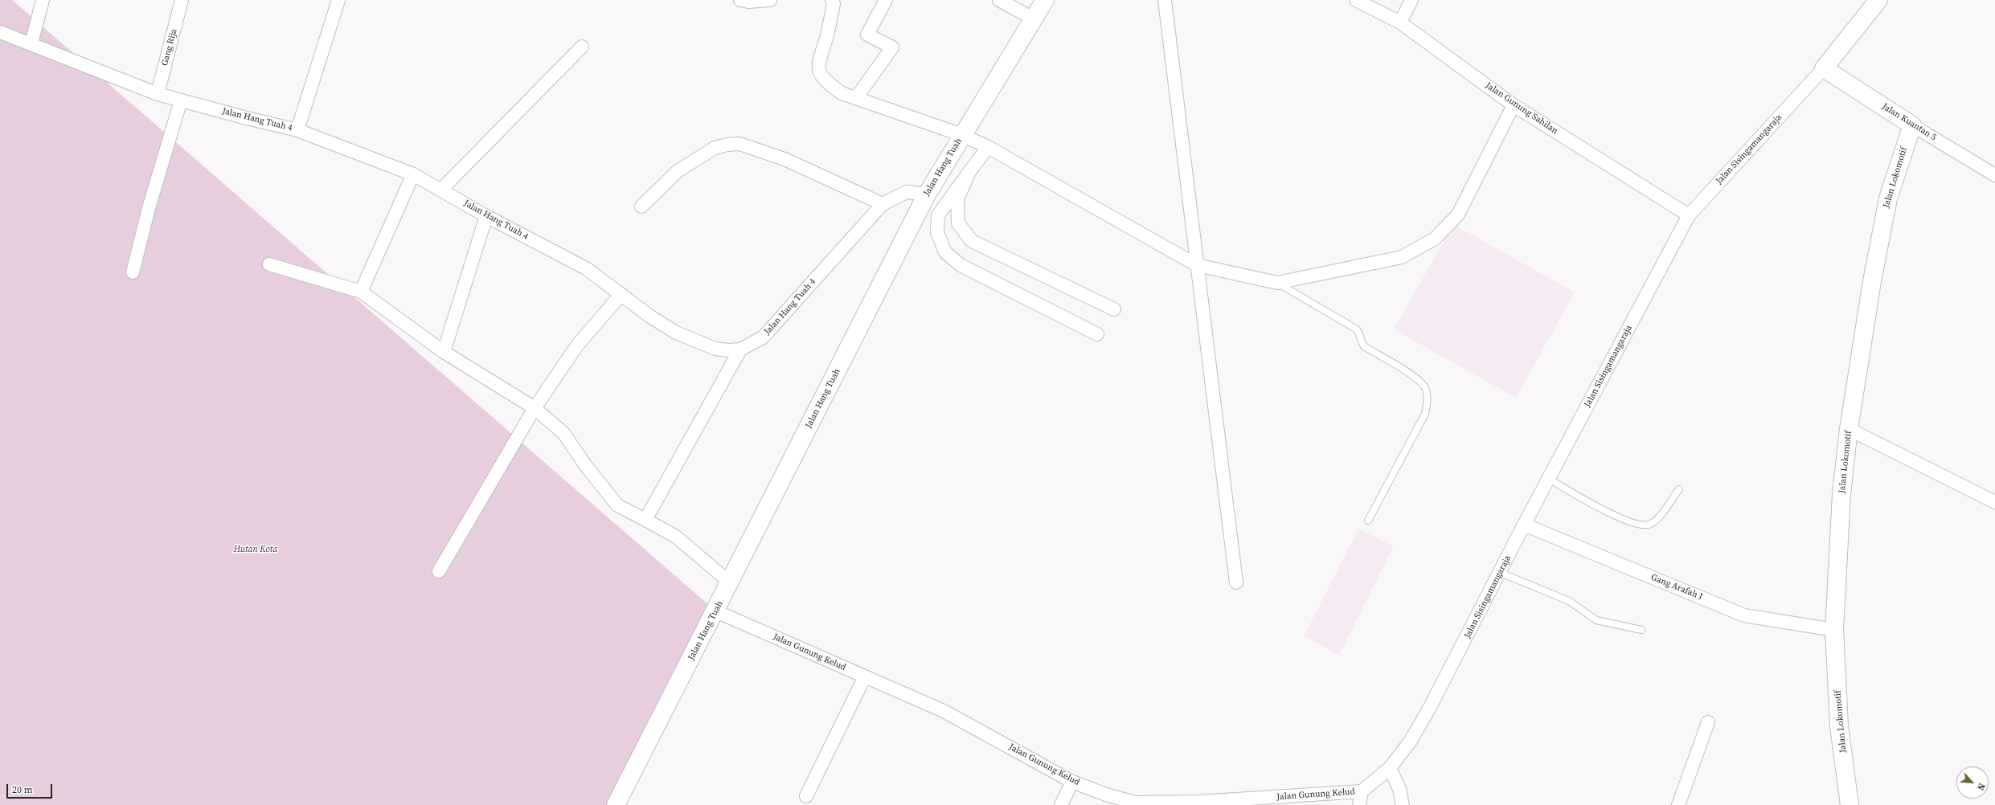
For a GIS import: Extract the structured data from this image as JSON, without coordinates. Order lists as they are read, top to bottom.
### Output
{
  "streets": {
    "main road": [
      "Jalan Kuantan 5",
      "Jalan Sisingamangaraja",
      "Jalan Hang Tuah",
      "Jalan Lokomotif"
    ],
    "street": [
      "Gang Rija",
      "Jalan Gunung Sahilan",
      "Jalan Hang Tuah 4",
      "Gang Arafah I",
      "Jalan Gunung Kelud"
    ]
  },
  "crossings": [
    ["Gang Rija", "Jalan Hang Tuah 4"],
    ["Jalan Gunung Sahilan", "Jalan Sisingamangaraja"],
    ["Jalan Hang Tuah 4", "Jalan Hang Tuah"],
    ["Jalan Kuantan 5", "Jalan Sisingamangaraja"],
    ["Jalan Kuantan 5", "Jalan Lokomotif"],
    ["Jalan Sisingamangaraja", "Gang Arafah I"],
    ["Jalan Sisingamangaraja", "Jalan Gunung Kelud"],
    ["Jalan Hang Tuah", "Jalan Gunung Kelud"],
    ["Jalan Lokomotif", "Gang Arafah I"]
  ],
  "parks": ["Hutan Kota"],
  "scale_bar": "20 m",
  "north": "bottom right"
}
